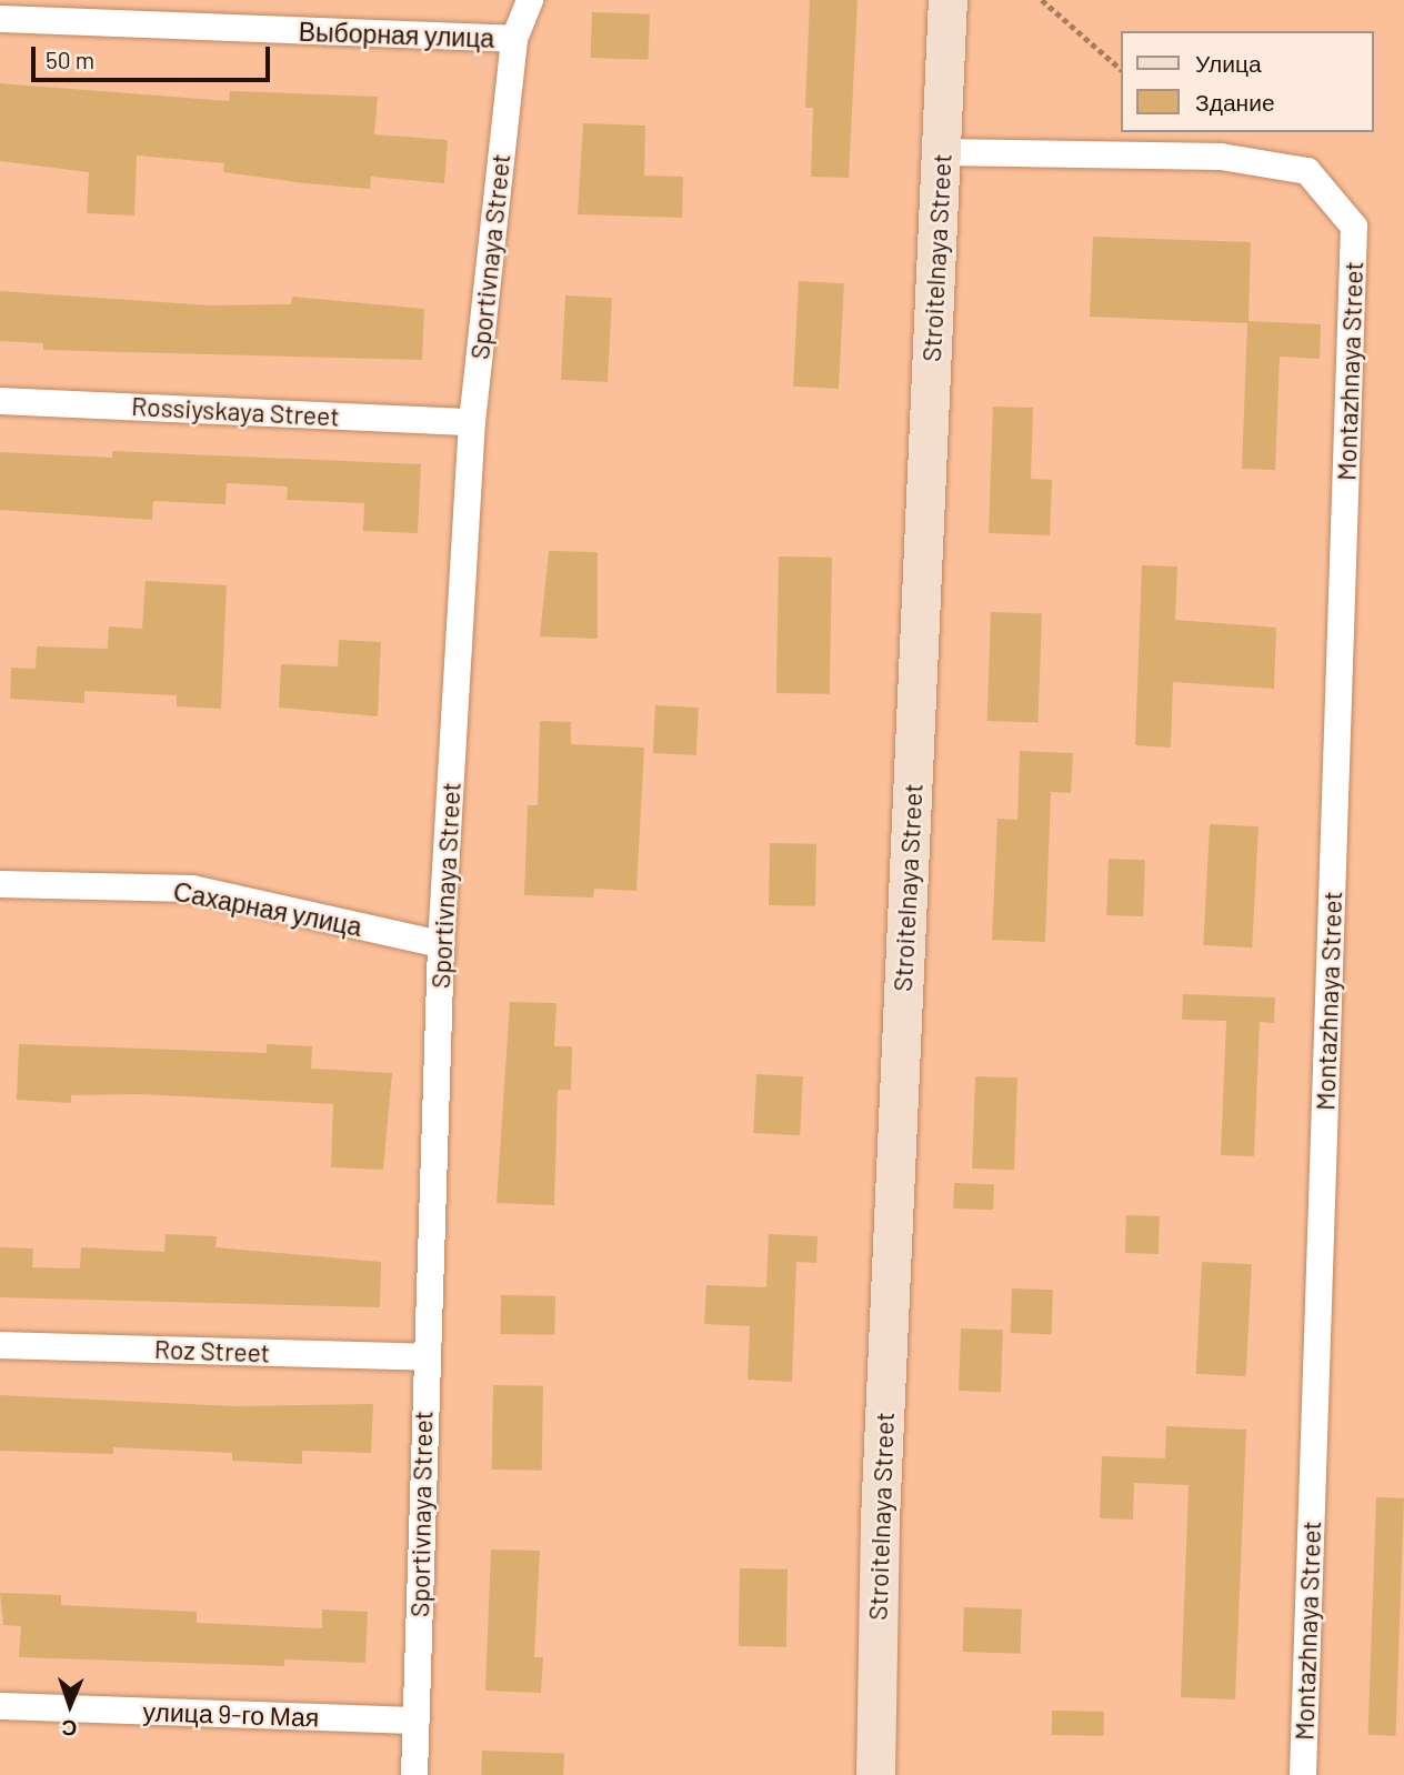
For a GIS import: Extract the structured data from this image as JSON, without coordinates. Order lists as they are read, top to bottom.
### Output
{
  "streets": {
    "street": [
      "Выборная улица",
      "Sportivnaya Street",
      "Stroitelnaya Street",
      "Montazhnaya Street",
      "Rossiyskaya Street",
      "Сахарная улица",
      "Roz Street",
      "улица 9-го Мая"
    ]
  },
  "crossings": [
    ["Выборная улица", "Sportivnaya Street"],
    ["Sportivnaya Street", "Rossiyskaya Street"],
    ["Sportivnaya Street", "Сахарная улица"],
    ["Sportivnaya Street", "Roz Street"],
    ["Sportivnaya Street", "улица 9-го Мая"],
    ["Stroitelnaya Street", "Montazhnaya Street"]
  ],
  "legend": ["Улица", "Здание"],
  "scale_bar": "50 m",
  "north": "bottom"
}
